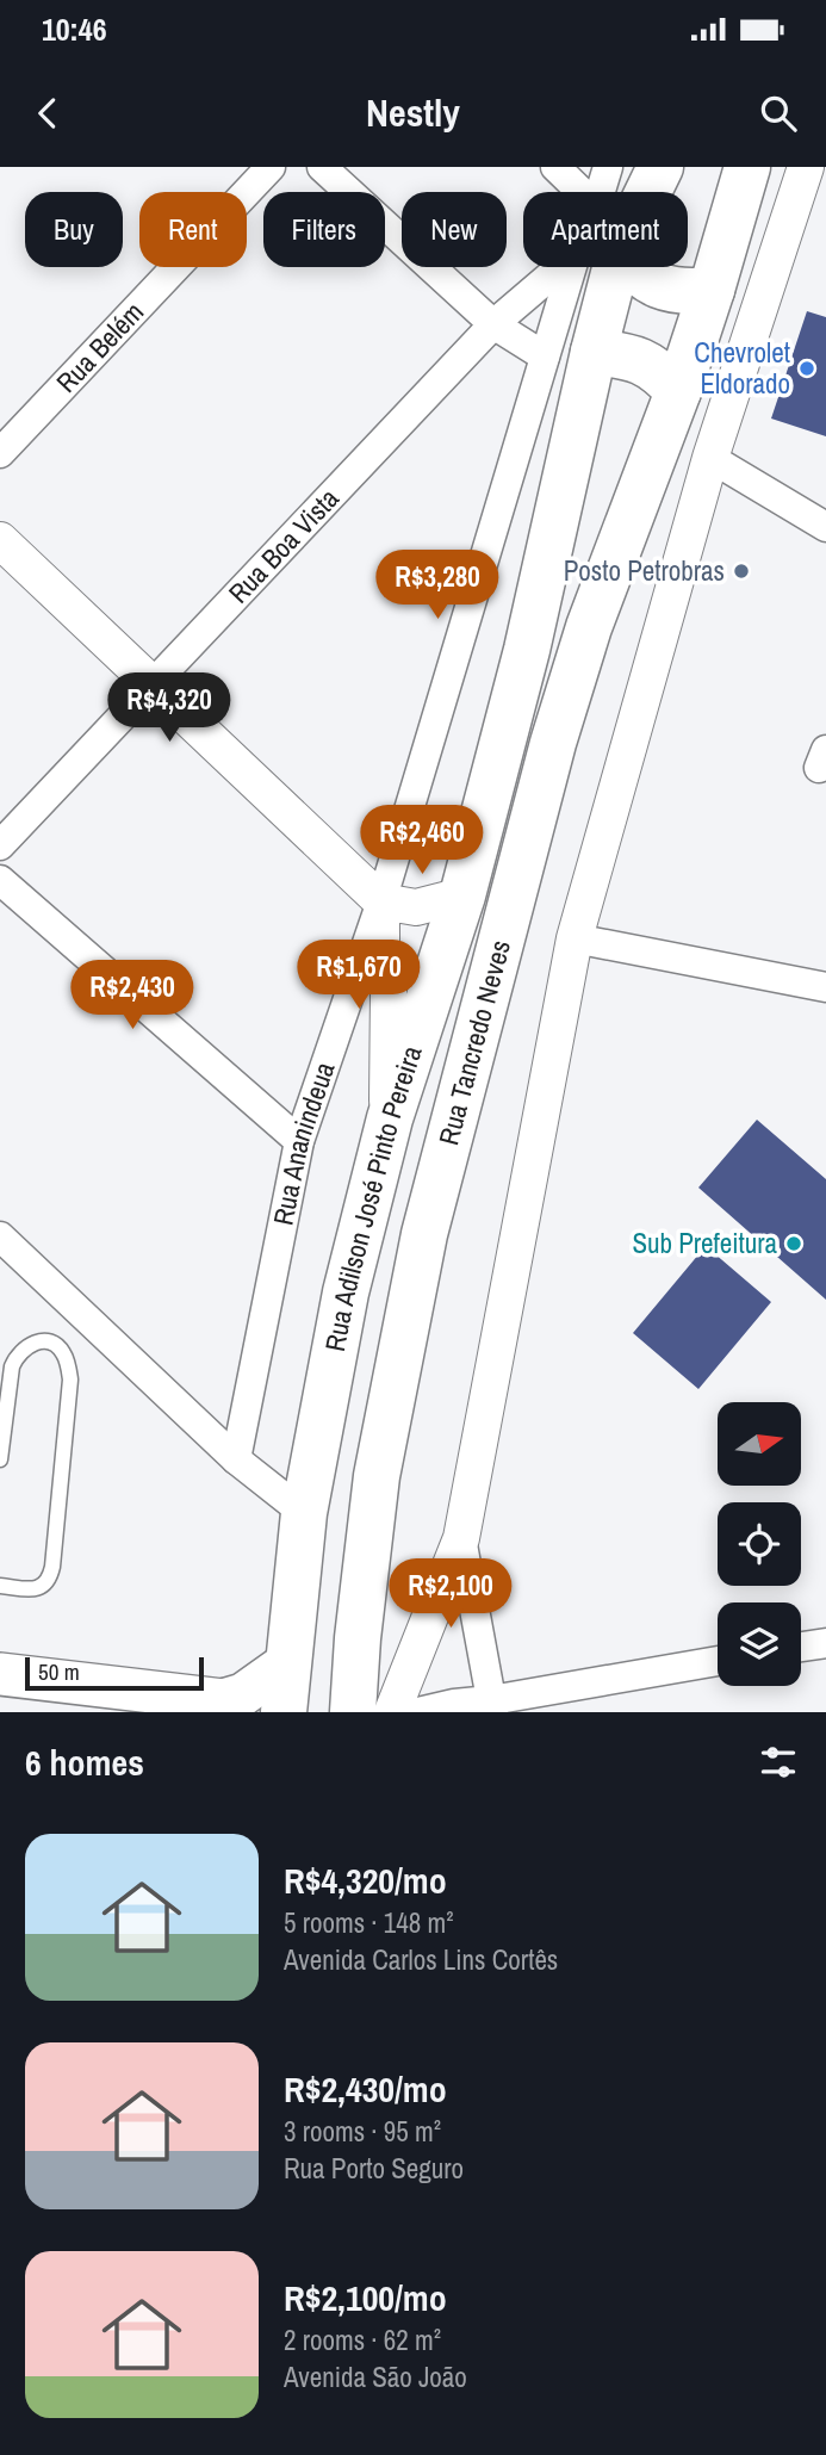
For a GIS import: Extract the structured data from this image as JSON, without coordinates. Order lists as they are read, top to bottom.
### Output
{
  "streets": {
    "main road": ["Rua Tancredo Neves", "Rua Adilson José Pinto Pereira"],
    "street": ["Rua Belém", "Rua Boa Vista", "Rua Ananindeua"]
  },
  "places": ["Chevrolet Eldorado", "Posto Petrobras", "Sub Prefeitura"],
  "scale_bar": "50 m",
  "north": "right",
  "page": {
    "status": "10:46",
    "header": "Nestly",
    "chip": [
      "Buy",
      "Rent",
      "Filters",
      "New",
      "Apartment"
    ],
    "price": [
      "R$3,280",
      "R$4,320",
      "R$2,460",
      "R$1,670",
      "R$2,430",
      "R$2,100"
    ],
    "scale": "50 m",
    "heading": "6 homes",
    "list": [
      {
        "name": "R$4,320/mo",
        "note": "5 rooms · 148 m² · Avenida Carlos Lins Cortês"
      },
      {
        "name": "R$2,430/mo",
        "note": "3 rooms · 95 m² · Rua Porto Seguro"
      },
      {
        "name": "R$2,100/mo",
        "note": "2 rooms · 62 m² · Avenida São João"
      }
    ]
  }
}
